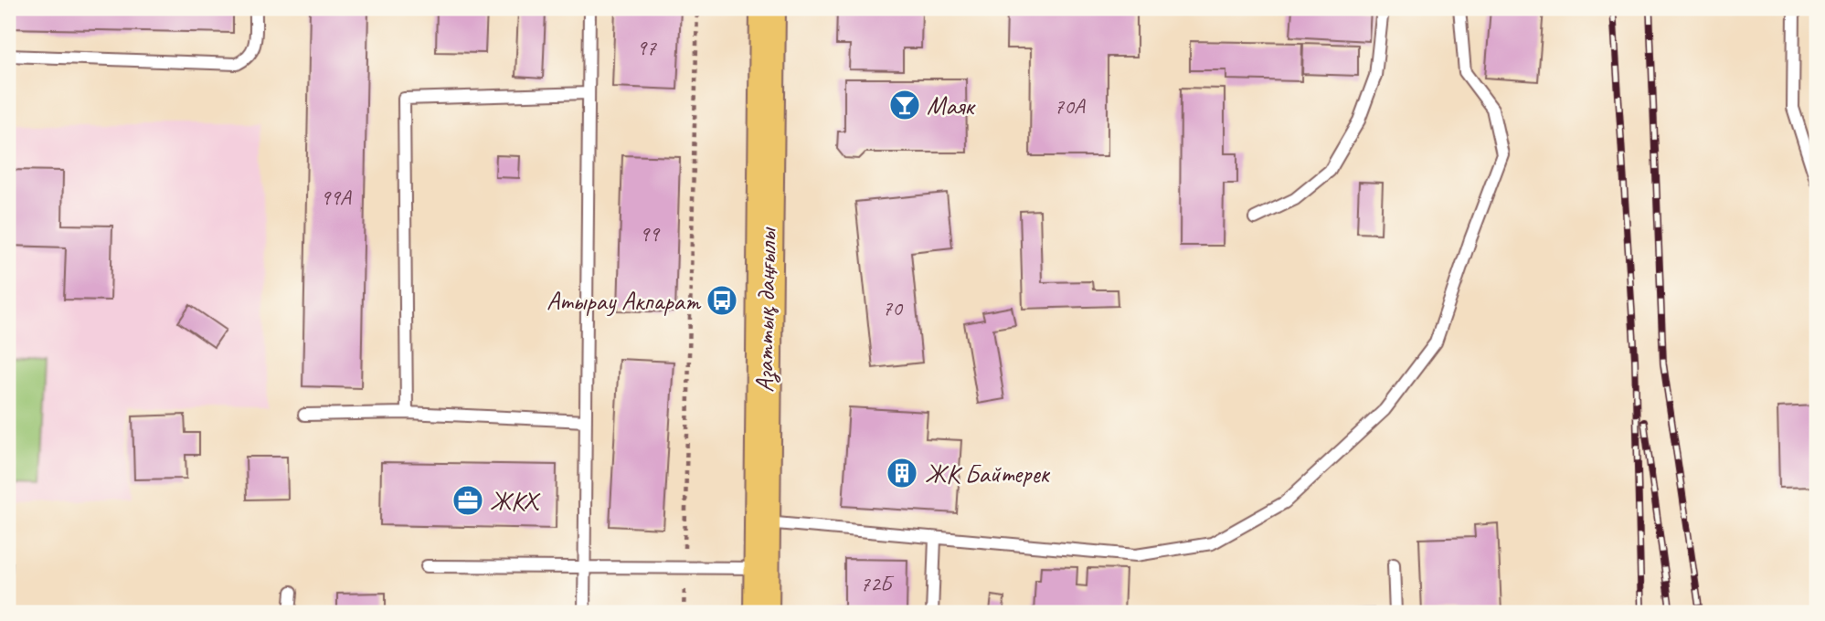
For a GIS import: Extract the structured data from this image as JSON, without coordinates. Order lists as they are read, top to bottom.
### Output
{
  "streets": {
    "main road": ["Азаттық даңғылы"]
  },
  "places": {
    "bar": ["Маяк"],
    "bus stop": ["Атырау Акпарат"],
    "building": ["ЖК Байтерек"],
    "office": ["ЖКХ"]
  },
  "house_numbers": [
    "97",
    "70А",
    "99А",
    "99",
    "70",
    "72Б"
  ]
}
